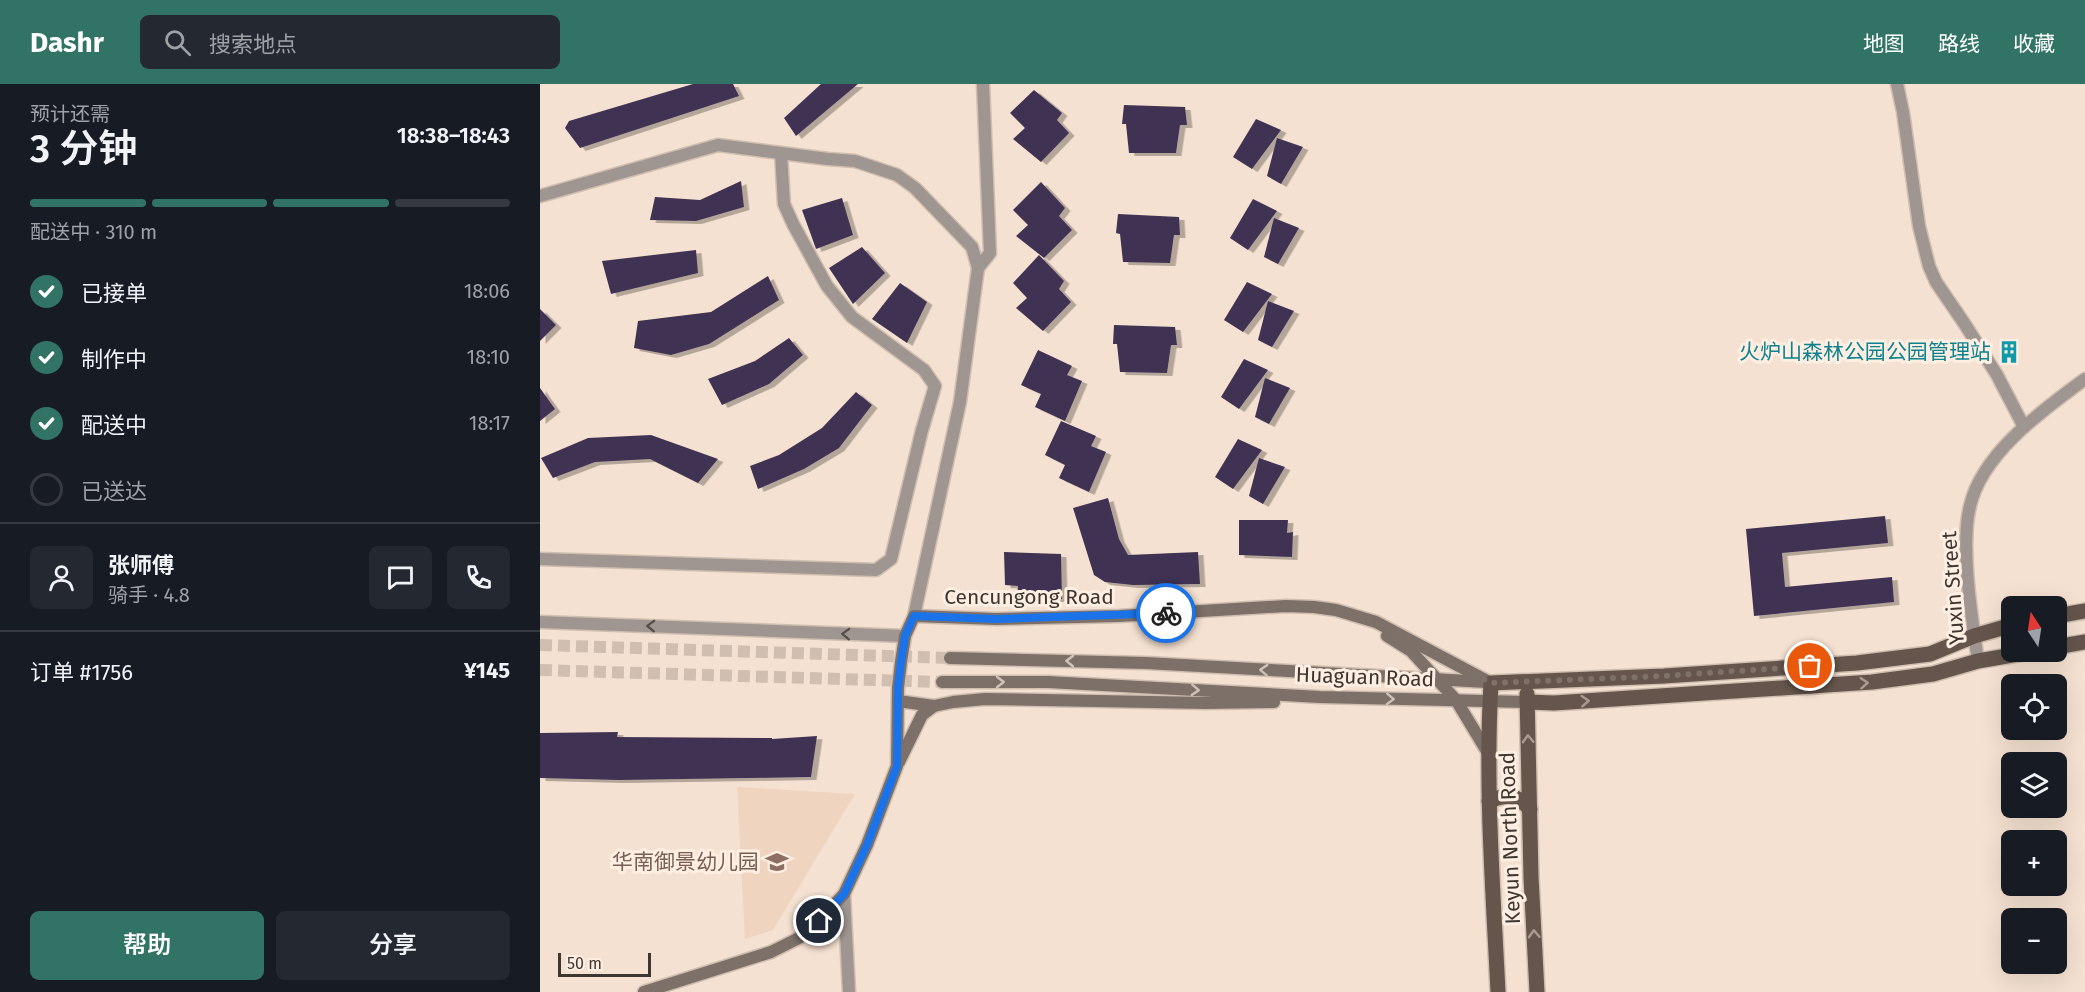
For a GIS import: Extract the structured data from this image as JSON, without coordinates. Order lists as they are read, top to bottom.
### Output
{
  "streets": {
    "main road": ["Huaguan Road", "Keyun North Road"],
    "street": ["Yuxin Street", "Cencungong Road"]
  },
  "crossings": [
    ["Yuxin Street", "Huaguan Road"],
    ["Cencungong Road", "Huaguan Road"],
    ["Cencungong Road", "Keyun North Road"],
    ["Huaguan Road", "Keyun North Road"]
  ],
  "places": {
    "building": ["火炉山森林公园公园管理站"],
    "school or university": ["华南御景幼儿园"]
  },
  "scale_bar": "50 m",
  "north": "top",
  "page": {
    "header": "Dashr",
    "search": "搜索地点",
    "nav": ["地图", "路线", "收藏"],
    "heading": ["3 分钟", "预计还需", "18:38–18:43"],
    "panel": [
      "张师傅",
      "骑手 · 4.8",
      "订单 #1756",
      "¥145"
    ],
    "bar": "配送中 · 310 m",
    "list": [
      ["已接单", "18:06"],
      ["制作中", "18:10"],
      ["配送中", "18:17"],
      "已送达"
    ],
    "map_buttons": ["+", "−"],
    "buttons": ["帮助", "分享"],
    "scale": "50 m"
  }
}
